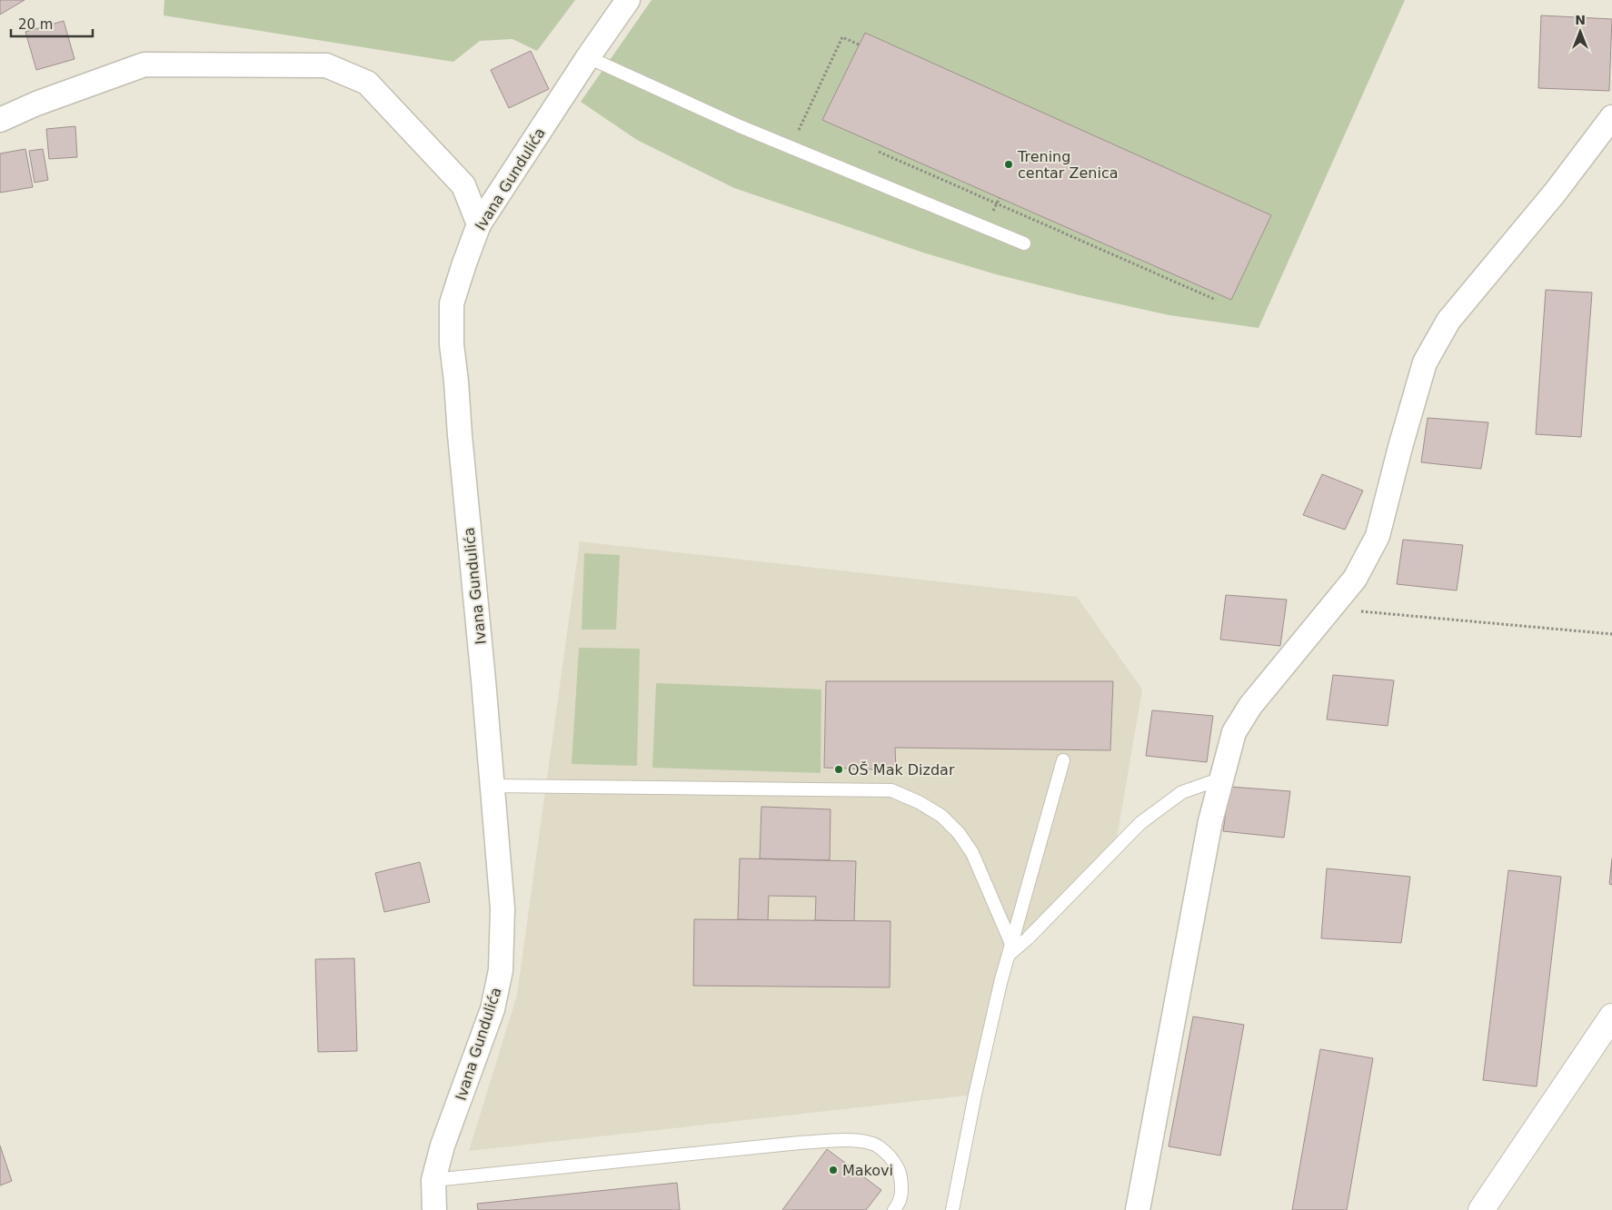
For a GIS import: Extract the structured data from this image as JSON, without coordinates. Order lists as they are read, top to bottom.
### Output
{
  "streets": {
    "street": ["Ivana Gundulića"]
  },
  "places": ["Trening centar Zenica", "OŠ Mak Dizdar", "Makovi"],
  "scale_bar": "20 m",
  "north": "top"
}
